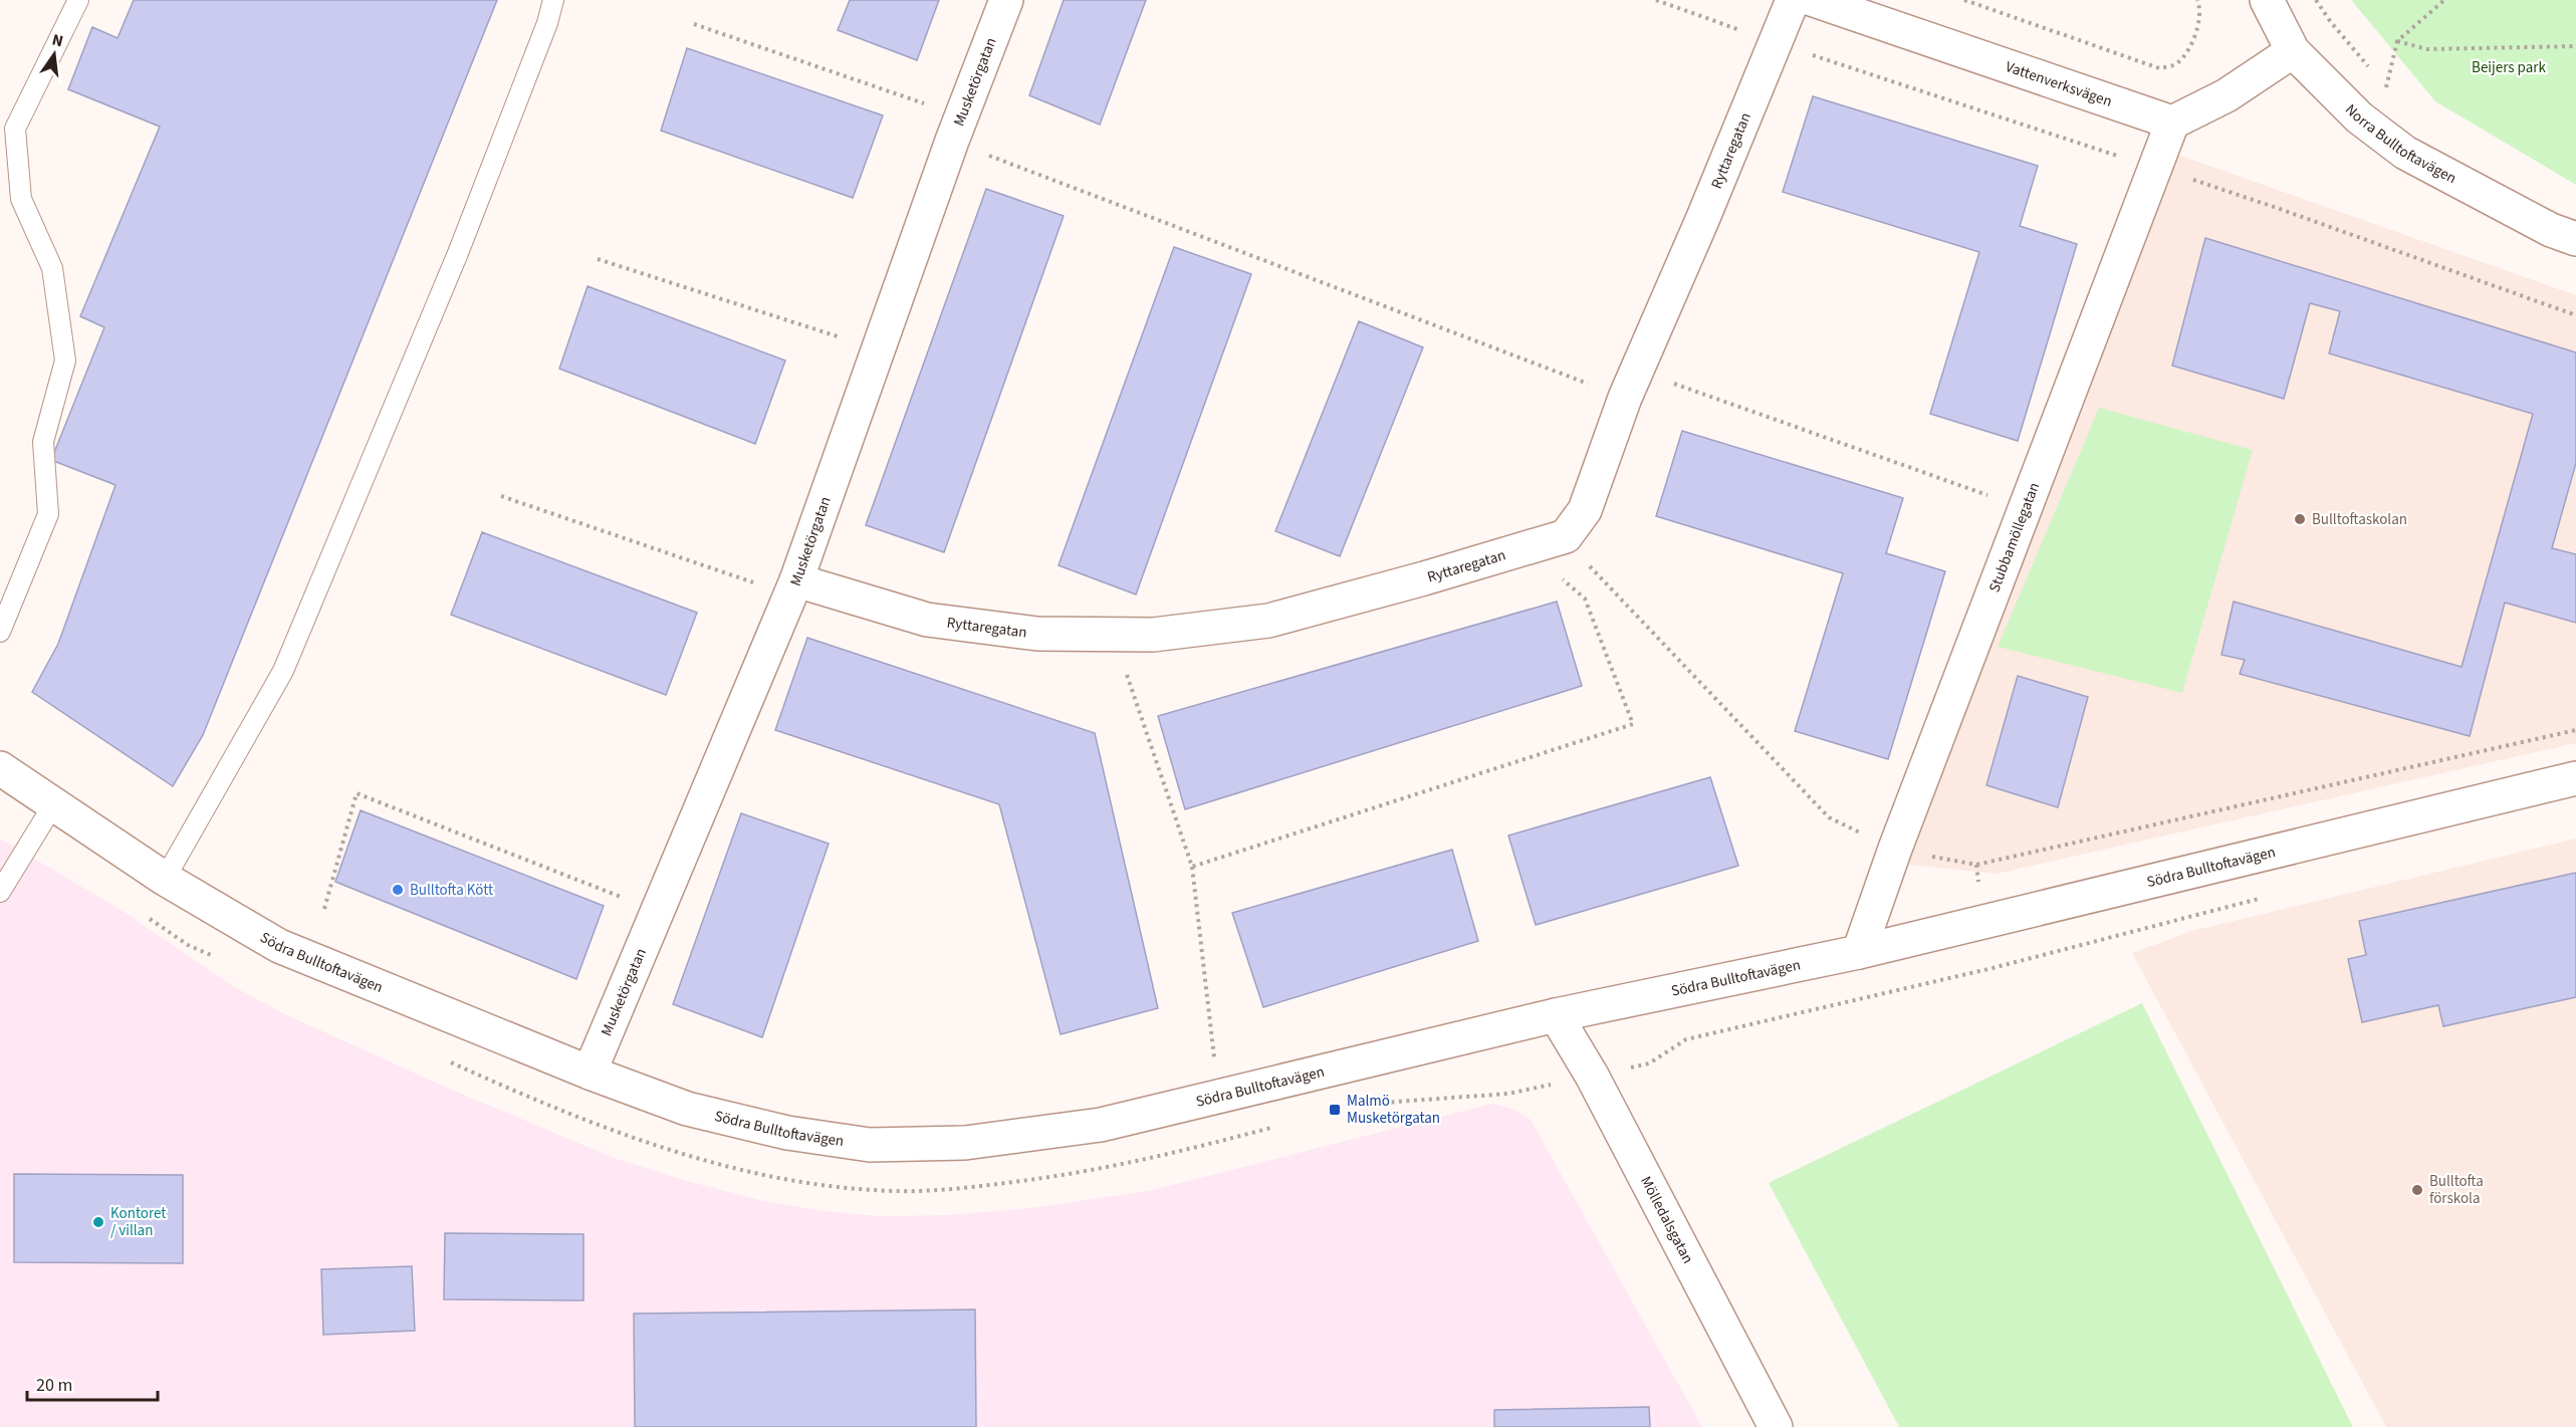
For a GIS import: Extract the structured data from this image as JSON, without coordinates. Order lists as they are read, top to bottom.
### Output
{
  "streets": {
    "street": [
      "Musketörgatan",
      "Vattenverksvägen",
      "Norra Bulltoftavägen",
      "Ryttaregatan",
      "Stubbamöllegatan",
      "Södra Bulltoftavägen",
      "Mölledalsgatan"
    ]
  },
  "crossings": [
    ["Musketörgatan", "Ryttaregatan"],
    ["Musketörgatan", "Södra Bulltoftavägen"],
    ["Vattenverksvägen", "Stubbamöllegatan"],
    ["Stubbamöllegatan", "Södra Bulltoftavägen"],
    ["Södra Bulltoftavägen", "Mölledalsgatan"]
  ],
  "parks": ["Beijers park"],
  "places": {
    "other": [
      "Bulltoftaskolan",
      "Bulltofta Kött",
      "Bulltofta förskola",
      "Kontoret / villan"
    ],
    "transit": ["Malmö Musketörgatan"]
  },
  "scale_bar": "20 m",
  "north": "top"
}
